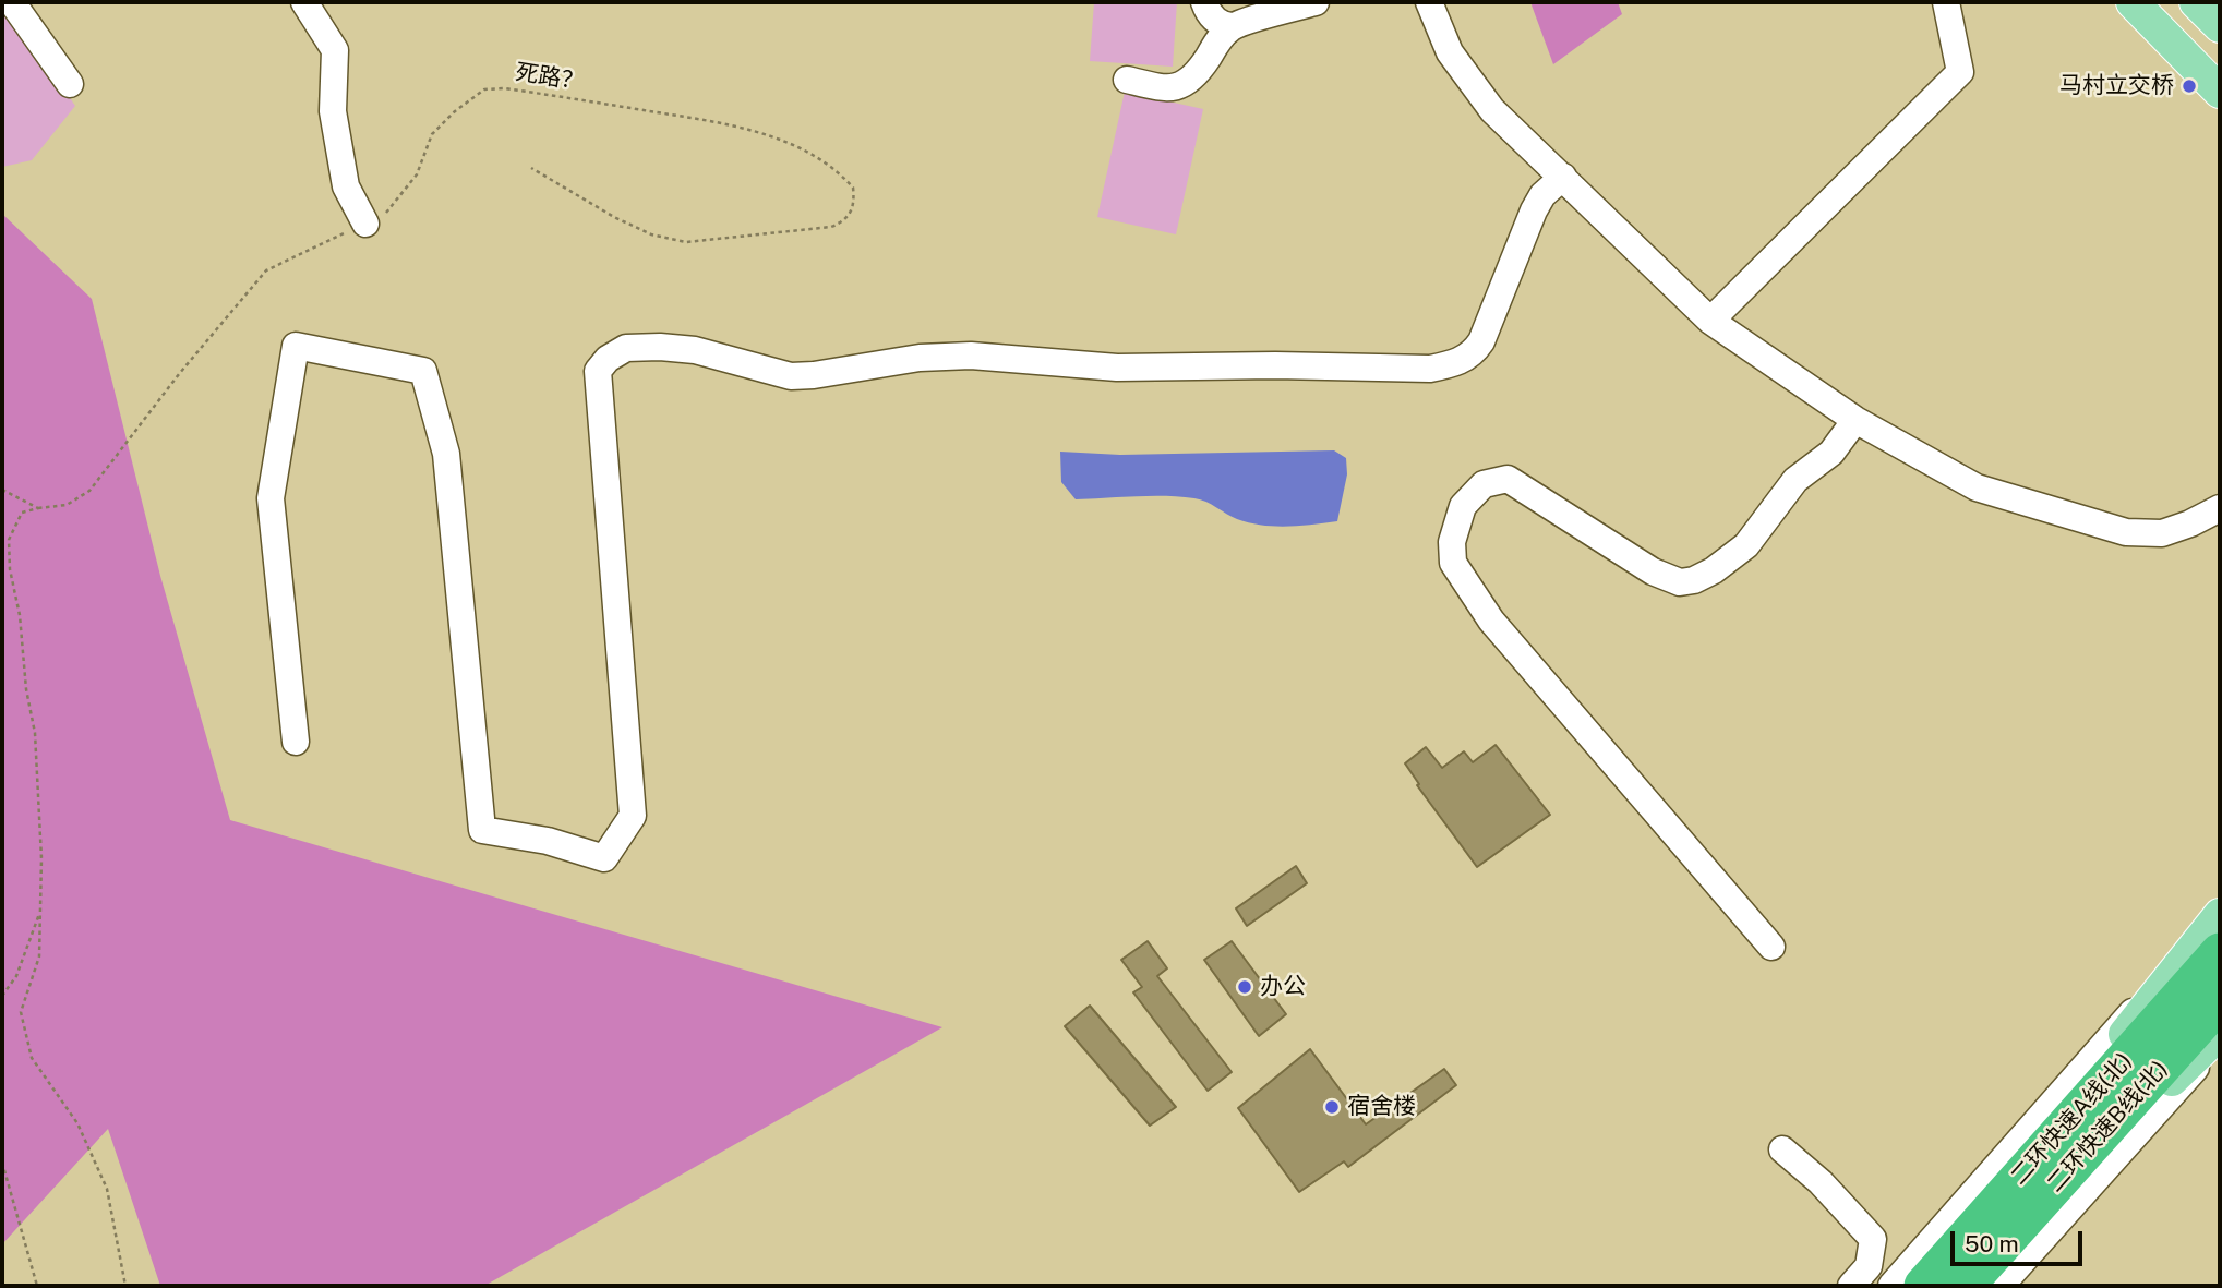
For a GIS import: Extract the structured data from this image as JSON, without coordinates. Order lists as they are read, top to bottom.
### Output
{
  "streets": {
    "highway": ["二环快速A线(北)", "二环快速B线(北)"],
    "path": ["死路？"]
  },
  "crossings": [
    ["二环快速A线(北)", "二环快速B线(北)"]
  ],
  "places": ["马村立交桥", "办公", "宿舍楼"],
  "scale_bar": "50 m"
}
